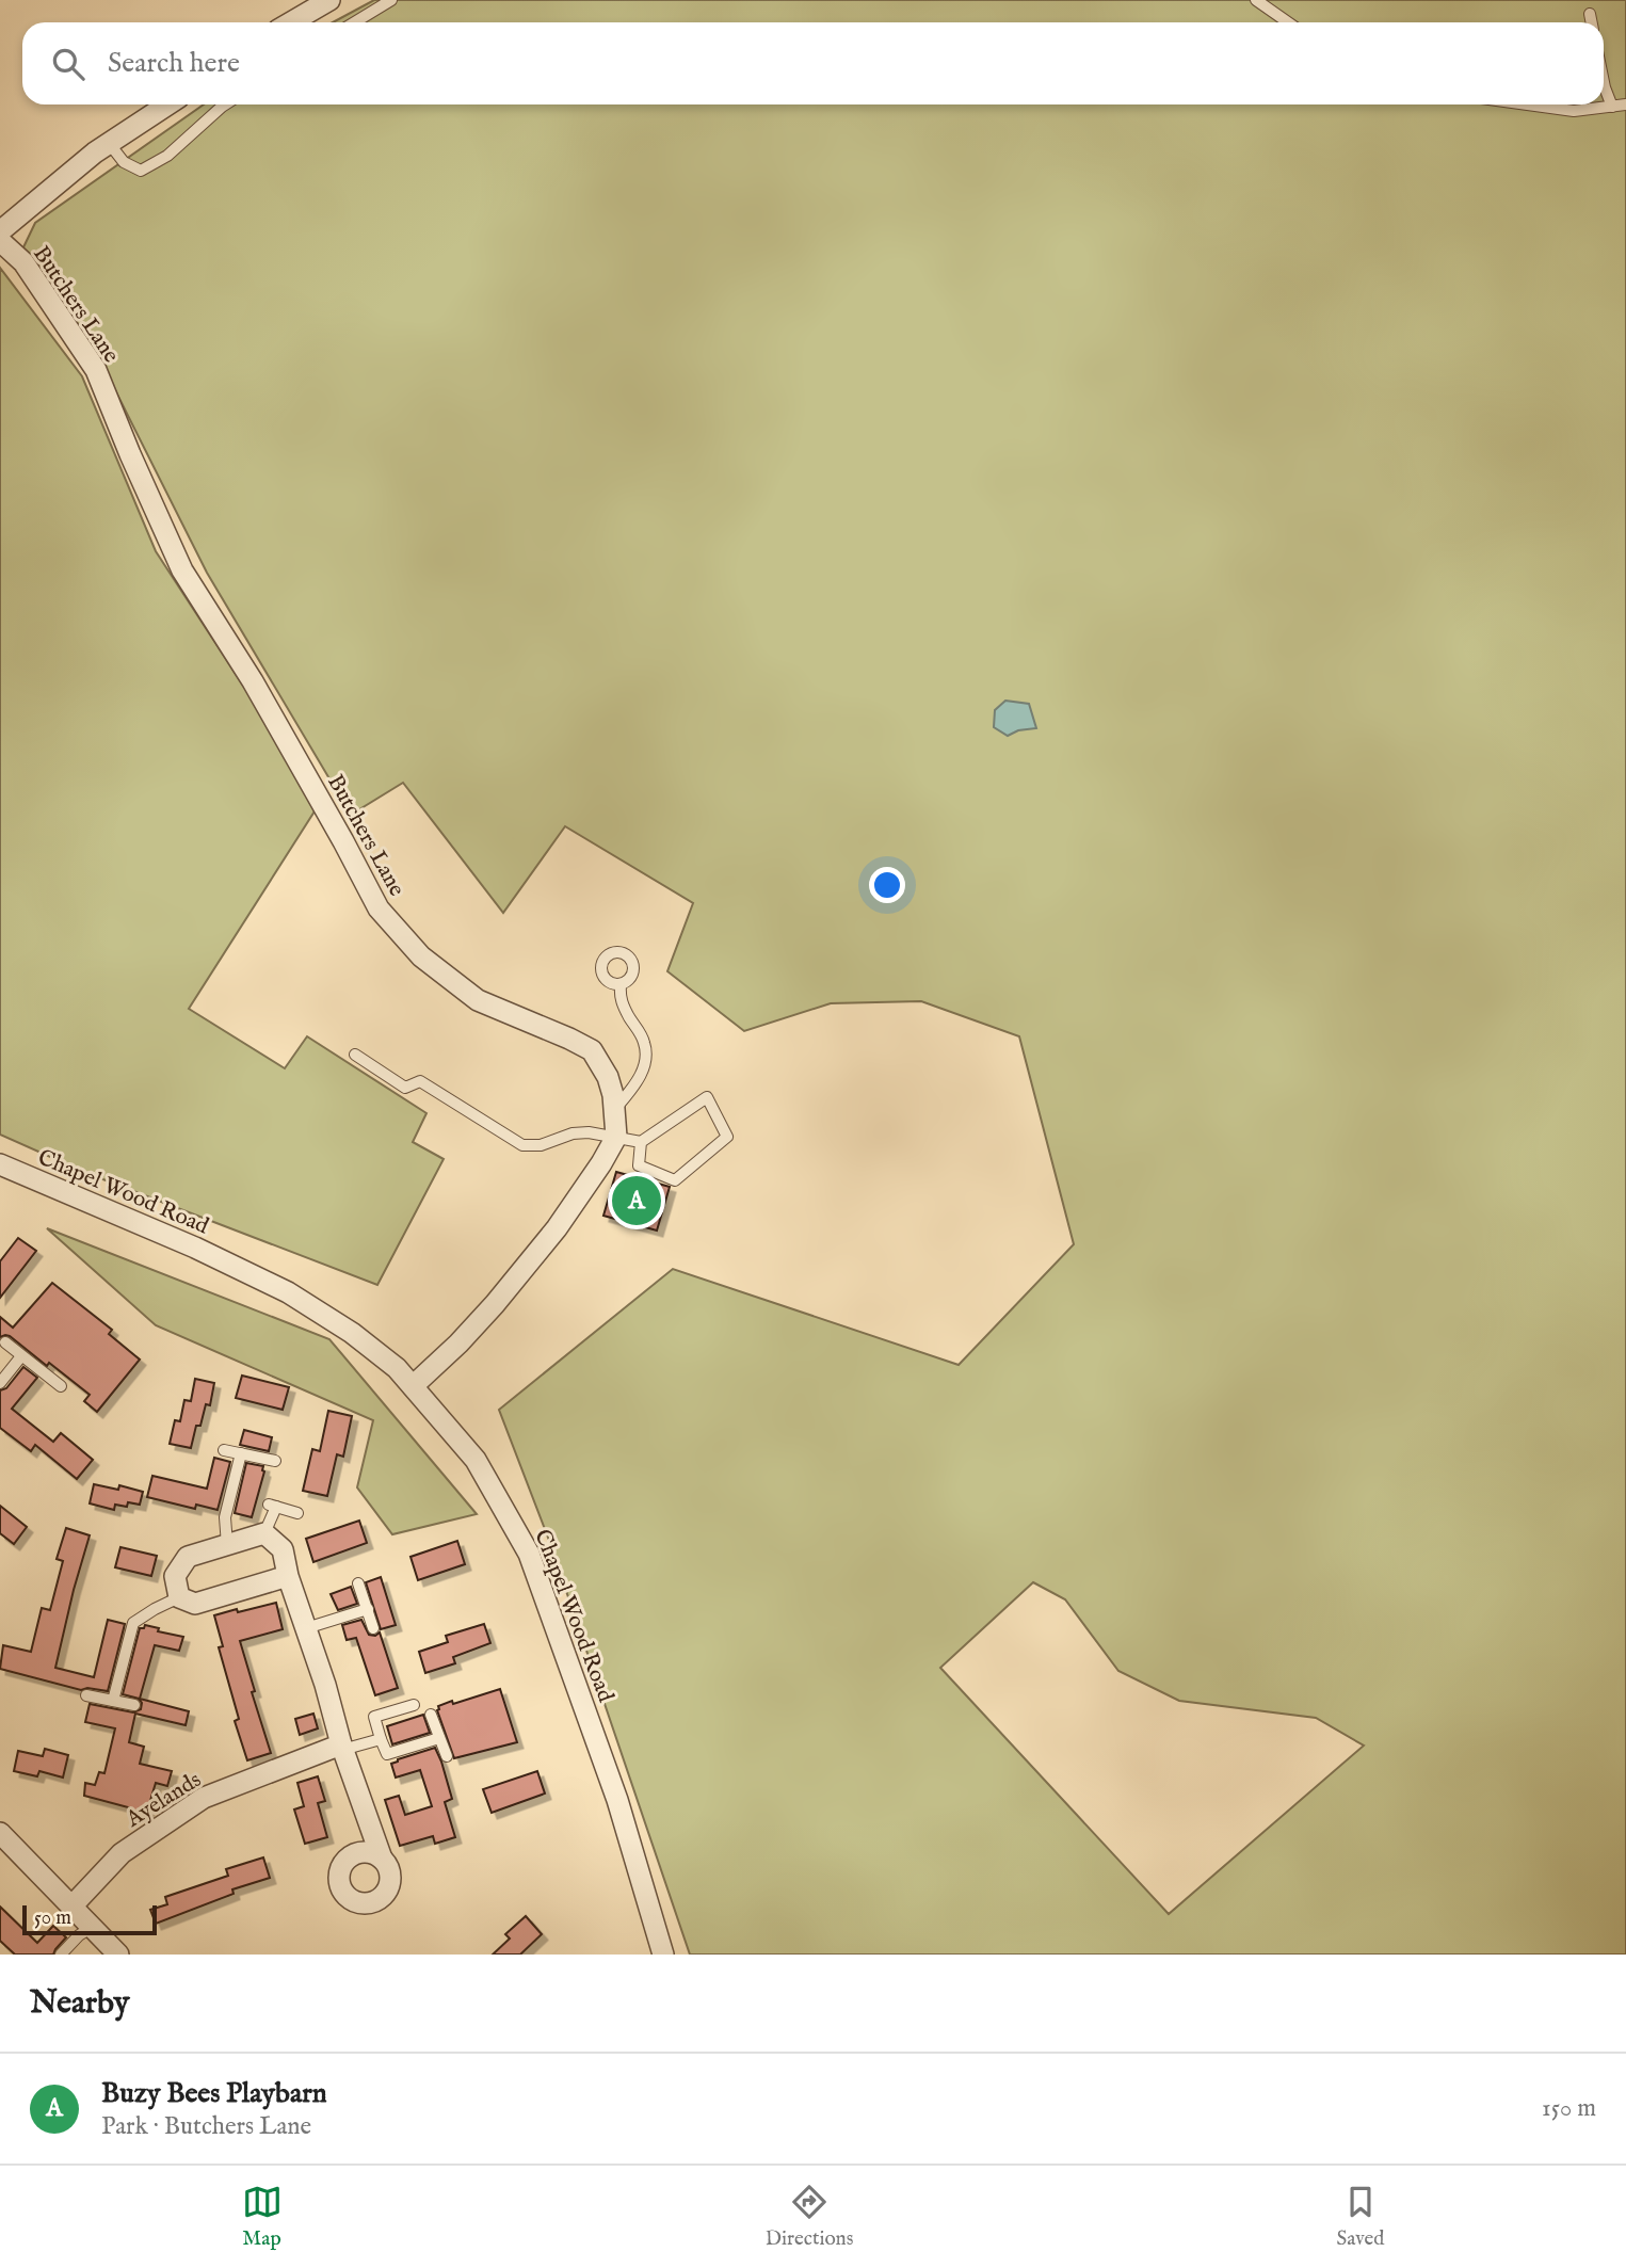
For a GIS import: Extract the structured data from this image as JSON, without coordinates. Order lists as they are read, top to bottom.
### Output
{
  "streets": {
    "street": ["Butchers Lane", "Chapel Wood Road", "Ayelands"]
  },
  "scale_bar": "50 m",
  "page": {
    "search": "Search here",
    "pins": "A",
    "scale": "50 m",
    "heading": "Nearby",
    "list": [
      {
        "mark": "A",
        "name": "Buzy Bees Playbarn",
        "note": "Park · Butchers Lane",
        "value": "150 m"
      }
    ],
    "nav": ["Map", "Directions", "Saved"]
  }
}
